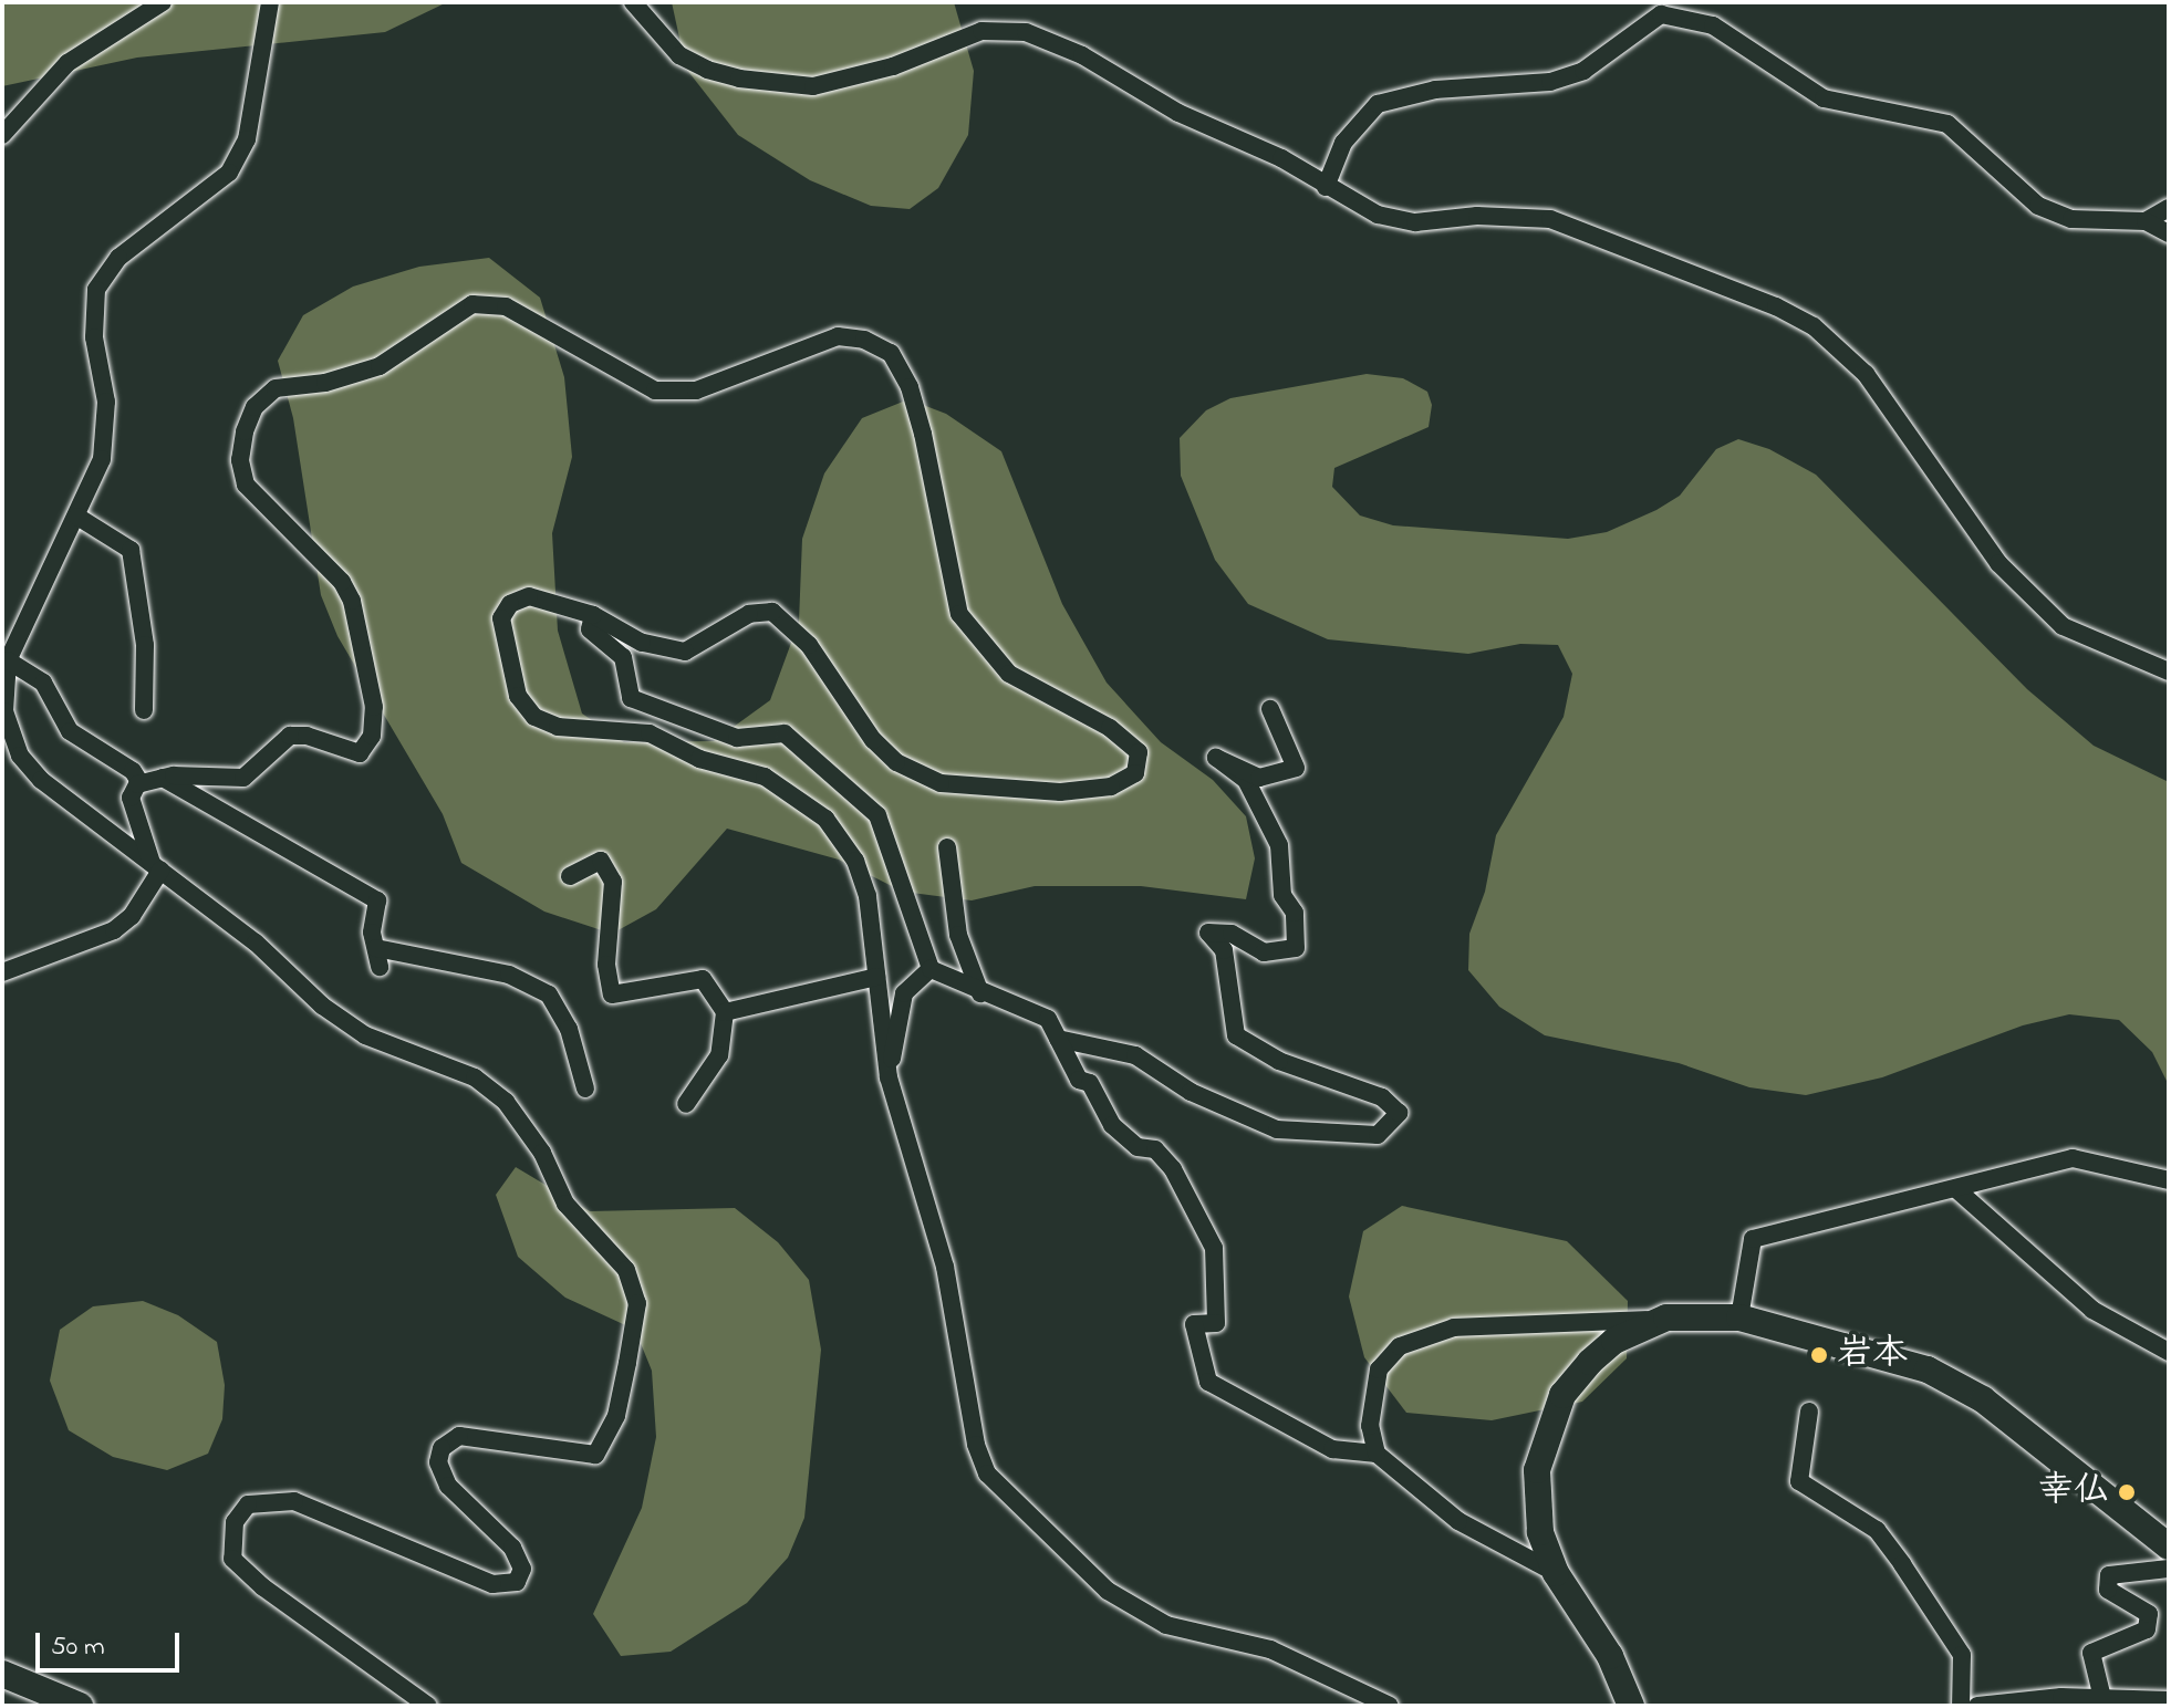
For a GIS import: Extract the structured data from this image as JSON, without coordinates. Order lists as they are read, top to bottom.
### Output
{
  "places": ["岩本", "幸仏"],
  "scale_bar": "50 m"
}
